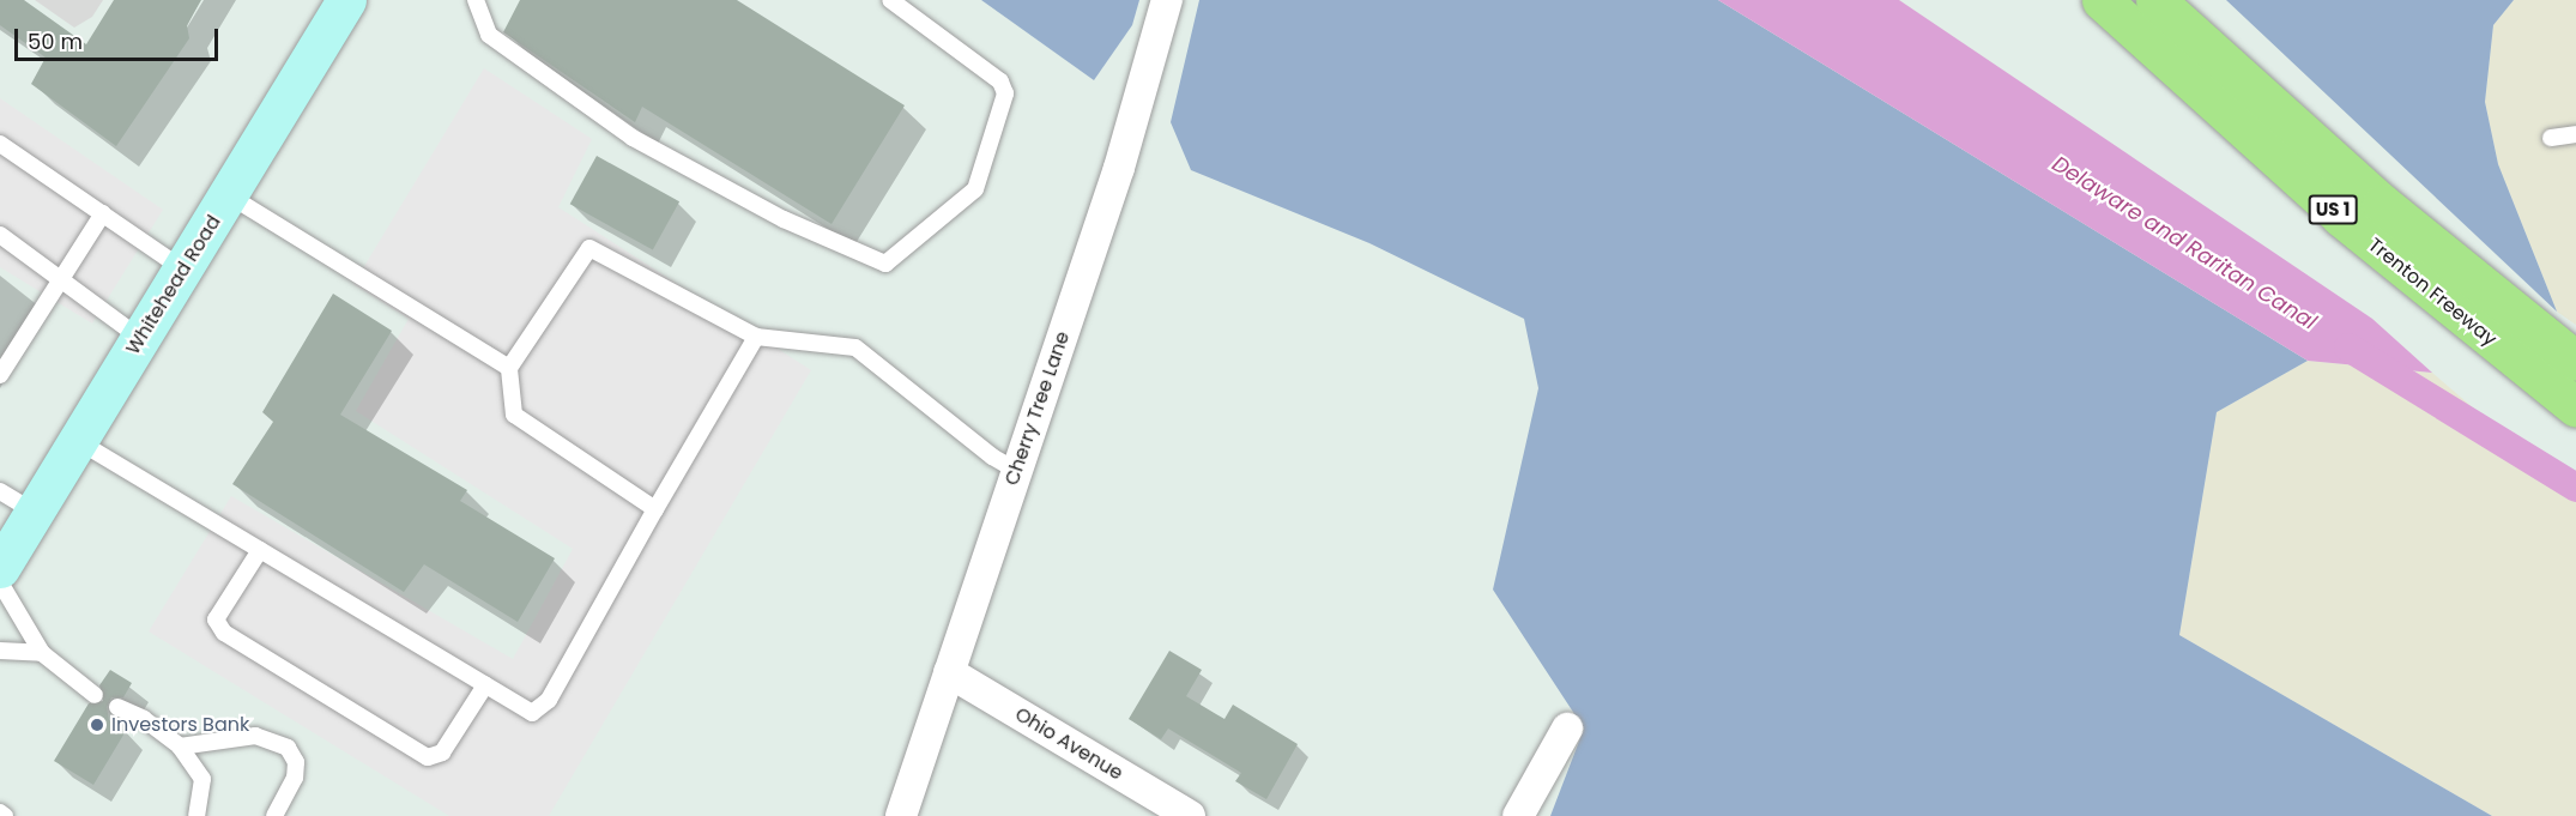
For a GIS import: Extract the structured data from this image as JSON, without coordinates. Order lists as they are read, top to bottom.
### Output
{
  "streets": {
    "highway": ["US 1", "Trenton Freeway"],
    "main road": ["Whitehead Road"],
    "street": ["Cherry Tree Lane", "Ohio Avenue"]
  },
  "crossings": [
    ["Cherry Tree Lane", "Ohio Avenue"]
  ],
  "water": ["Delaware and Raritan Canal"],
  "places": ["Investors Bank"],
  "scale_bar": "50 m"
}
